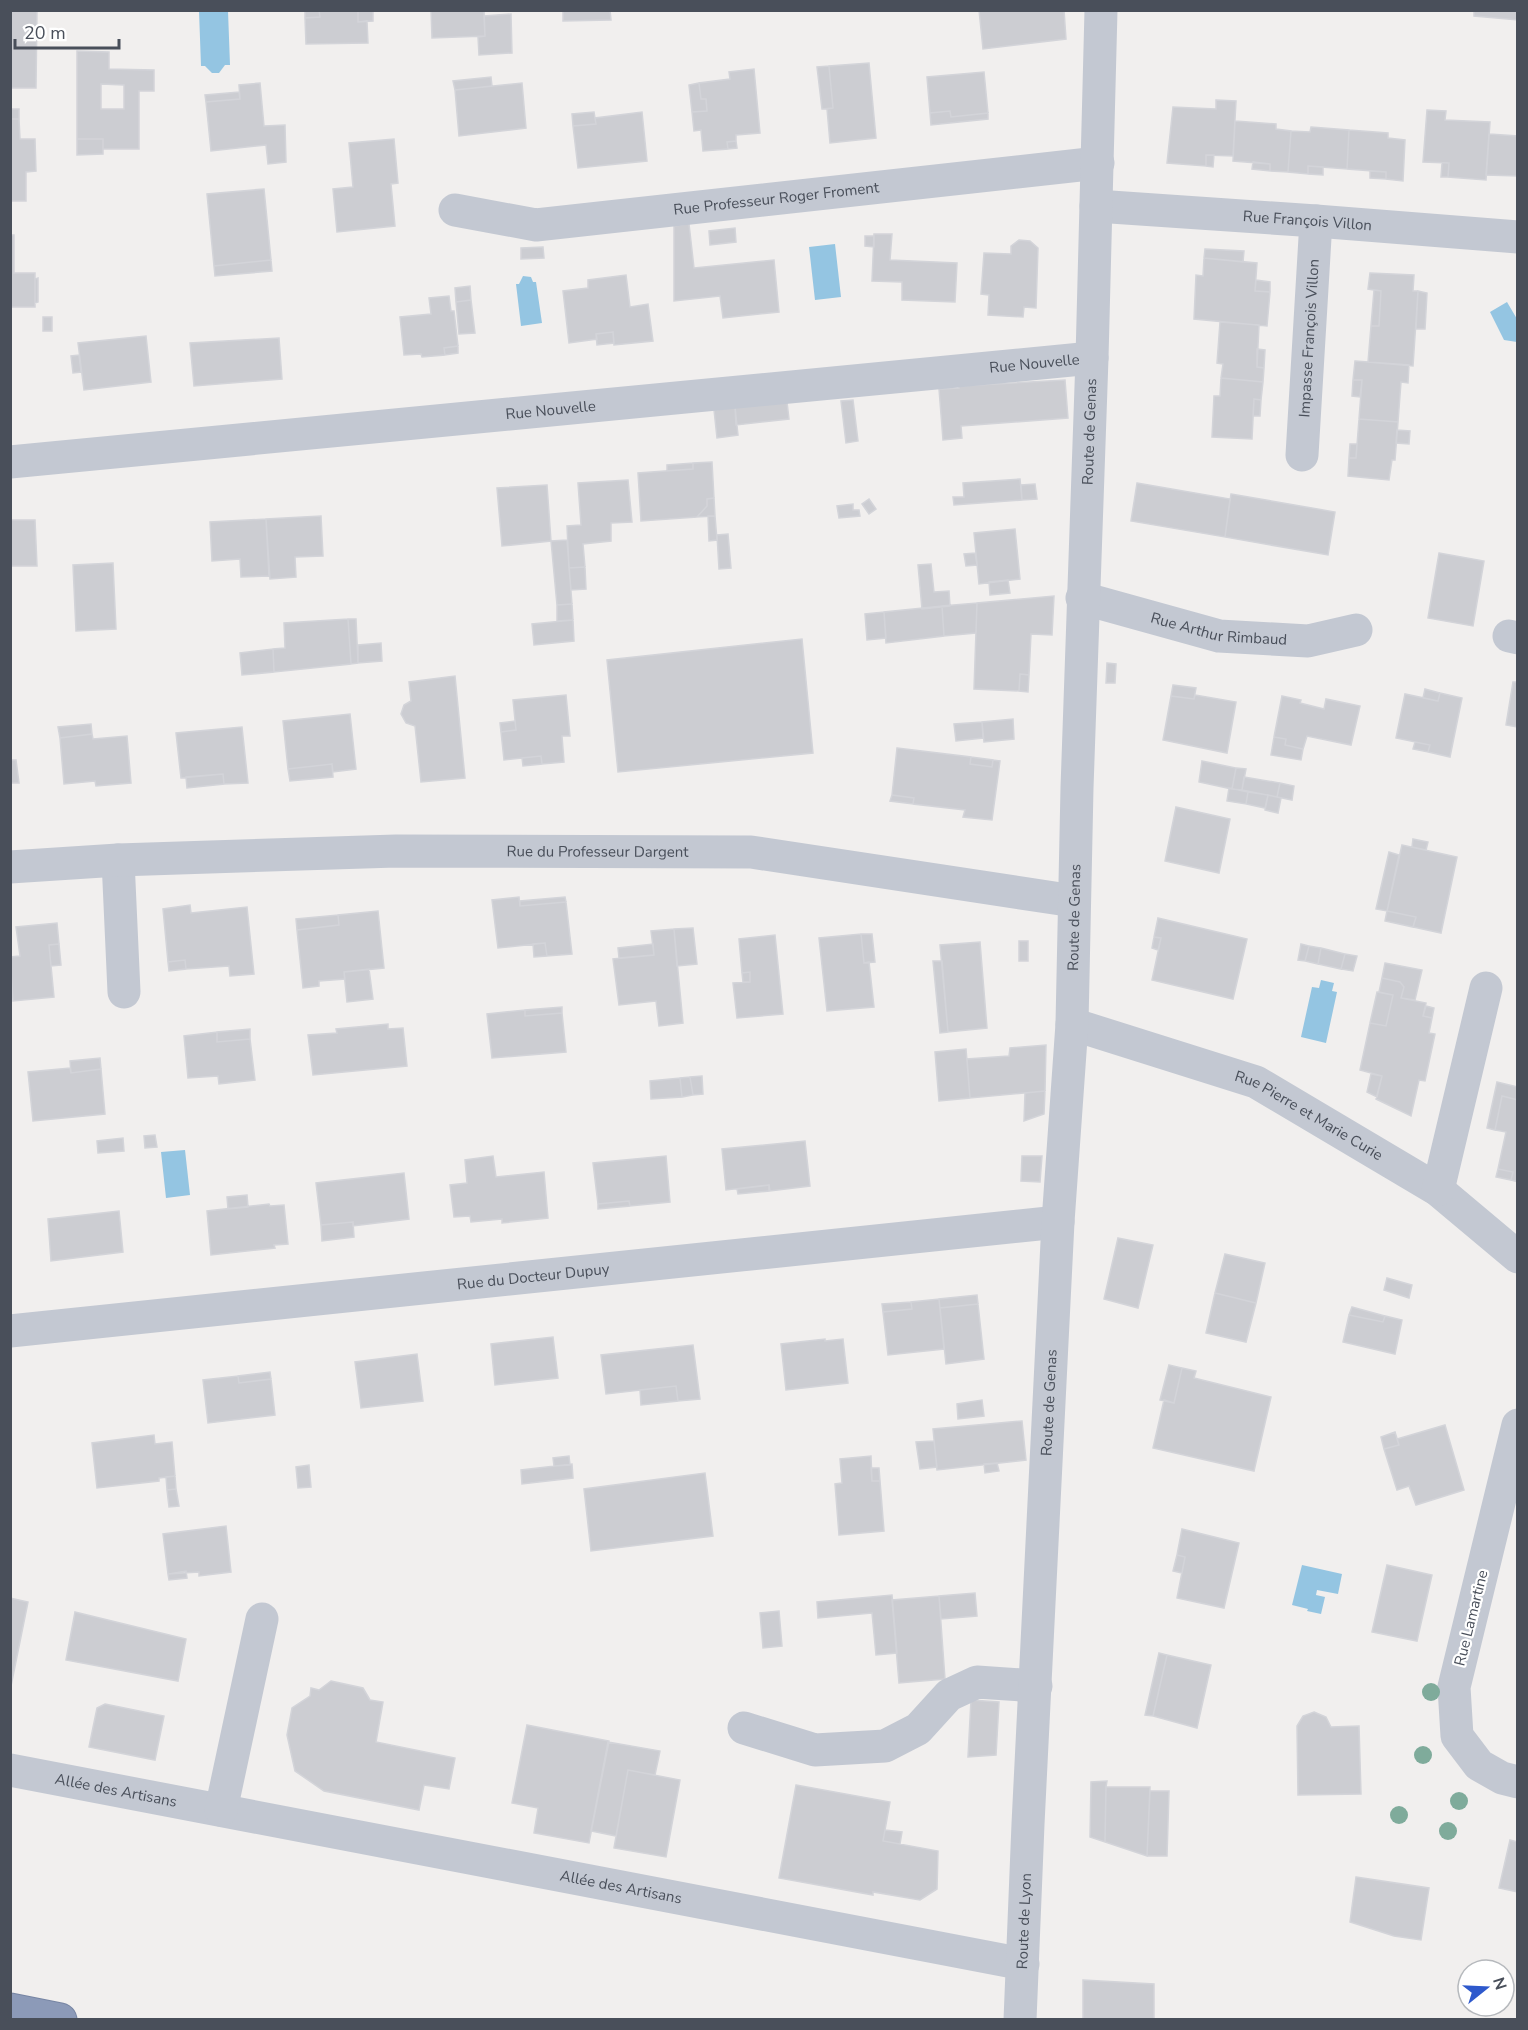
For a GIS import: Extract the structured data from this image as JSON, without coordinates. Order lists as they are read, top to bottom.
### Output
{
  "streets": {
    "street": [
      "Rue Professeur Roger Froment",
      "Rue François Villon",
      "Impasse François Villon",
      "Rue Nouvelle",
      "Route de Genas",
      "Rue Arthur Rimbaud",
      "Rue du Professeur Dargent",
      "Rue Pierre et Marie Curie",
      "Rue du Docteur Dupuy",
      "Rue Lamartine",
      "Allée des Artisans",
      "Route de Lyon"
    ]
  },
  "crossings": [
    ["Rue Professeur Roger Froment", "Route de Genas"],
    ["Rue François Villon", "Impasse François Villon"],
    ["Rue François Villon", "Route de Genas"],
    ["Rue Nouvelle", "Route de Genas"],
    ["Route de Genas", "Rue Arthur Rimbaud"],
    ["Route de Genas", "Rue du Professeur Dargent"],
    ["Route de Genas", "Rue Pierre et Marie Curie"],
    ["Route de Genas", "Rue du Docteur Dupuy"],
    ["Route de Genas", "Route de Lyon"],
    ["Allée des Artisans", "Route de Lyon"]
  ],
  "scale_bar": "20 m",
  "north": "right"
}
